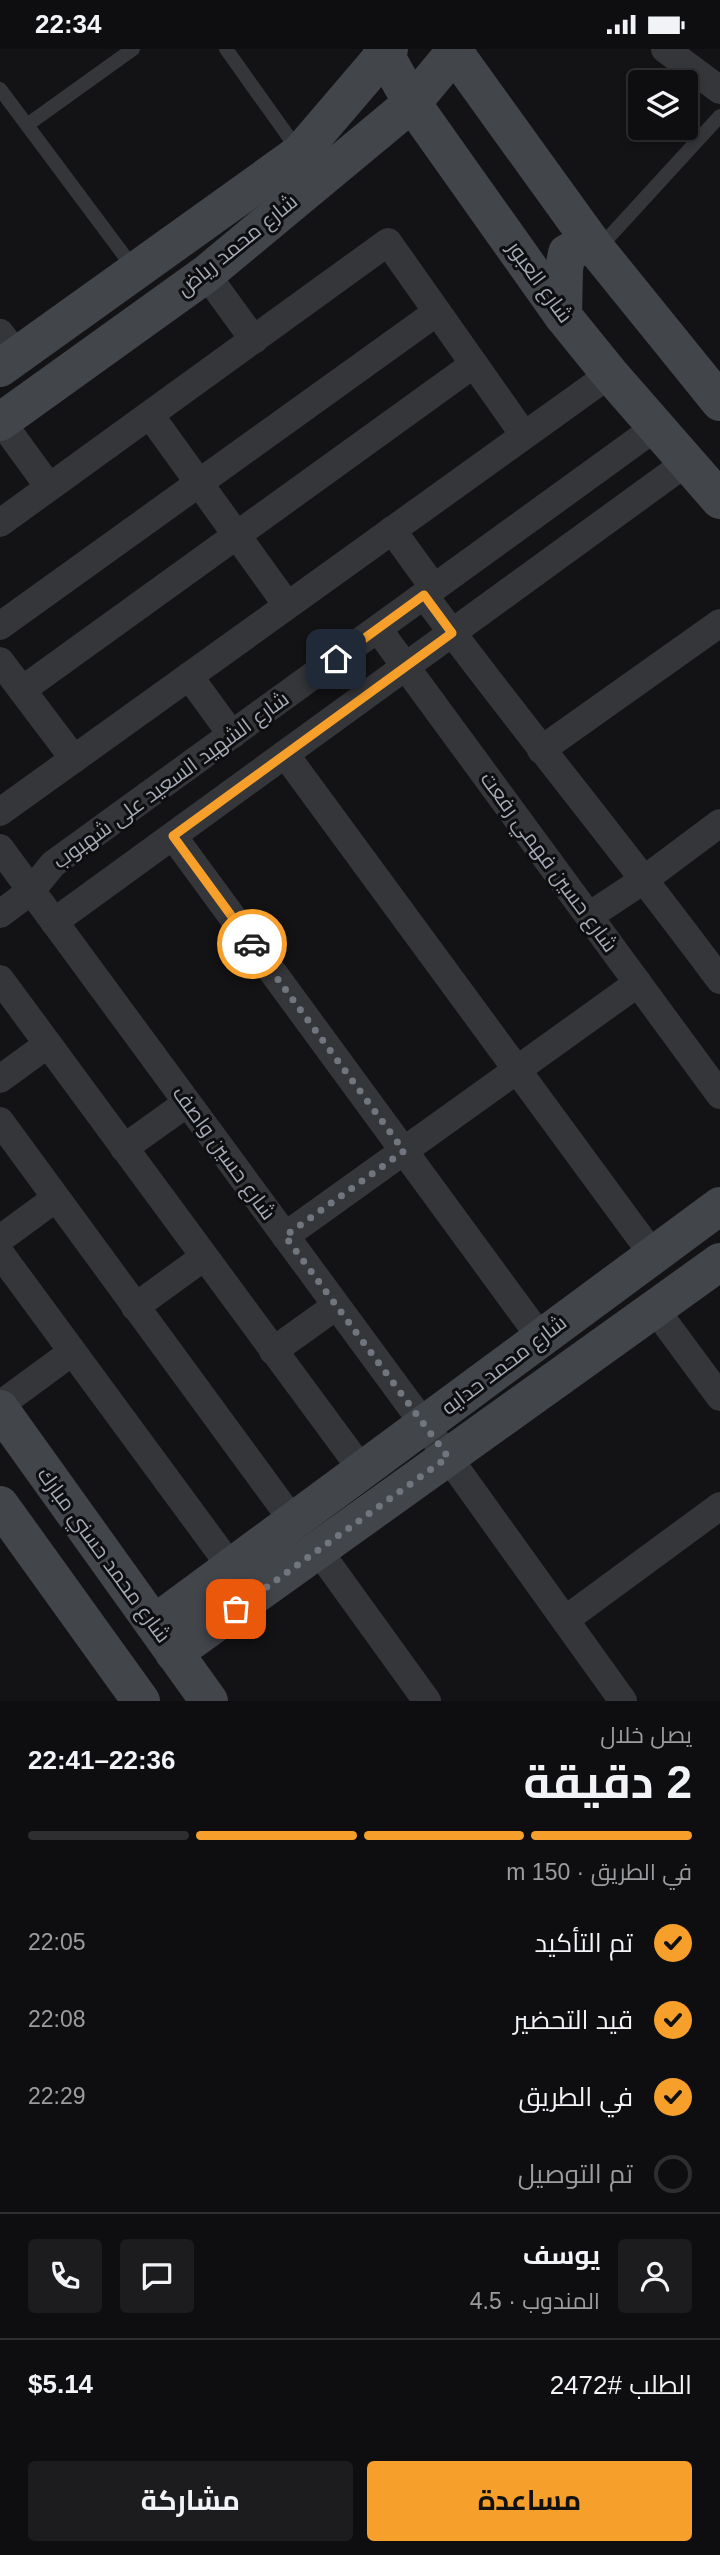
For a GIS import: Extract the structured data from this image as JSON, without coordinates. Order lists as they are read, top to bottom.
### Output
{
  "streets": {
    "street": [
      "شارع محمد رياض",
      "شارع العبور",
      "شارع الشهيد السعيد على شهبوب",
      "شارع حسين فهمي رفعت",
      "شارع حسين واصف",
      "شارع محمد حدايه",
      "شارع محمد حسني مبارك"
    ]
  },
  "crossings": [
    ["شارع محمد رياض", "شارع العبور"],
    ["شارع العبور", "شارع الشهيد السعيد على شهبوب"],
    ["شارع الشهيد السعيد على شهبوب", "شارع حسين فهمي رفعت"],
    ["شارع الشهيد السعيد على شهبوب", "شارع حسين واصف"],
    ["شارع حسين واصف", "شارع محمد حدايه"],
    ["شارع محمد حدايه", "شارع محمد حسني مبارك"]
  ],
  "page": {
    "status": "22:34",
    "heading": ["2 دقيقة", "يصل خلال", "22:36–22:41"],
    "panel": [
      "يوسف",
      "المندوب · 4.5",
      "الطلب #2472",
      "$5.14"
    ],
    "bar": "في الطريق · 150 m",
    "list": [
      ["تم التأكيد", "22:05"],
      ["قيد التحضير", "22:08"],
      ["في الطريق", "22:29"],
      "تم التوصيل"
    ],
    "buttons": ["مساعدة", "مشاركة"]
  }
}
